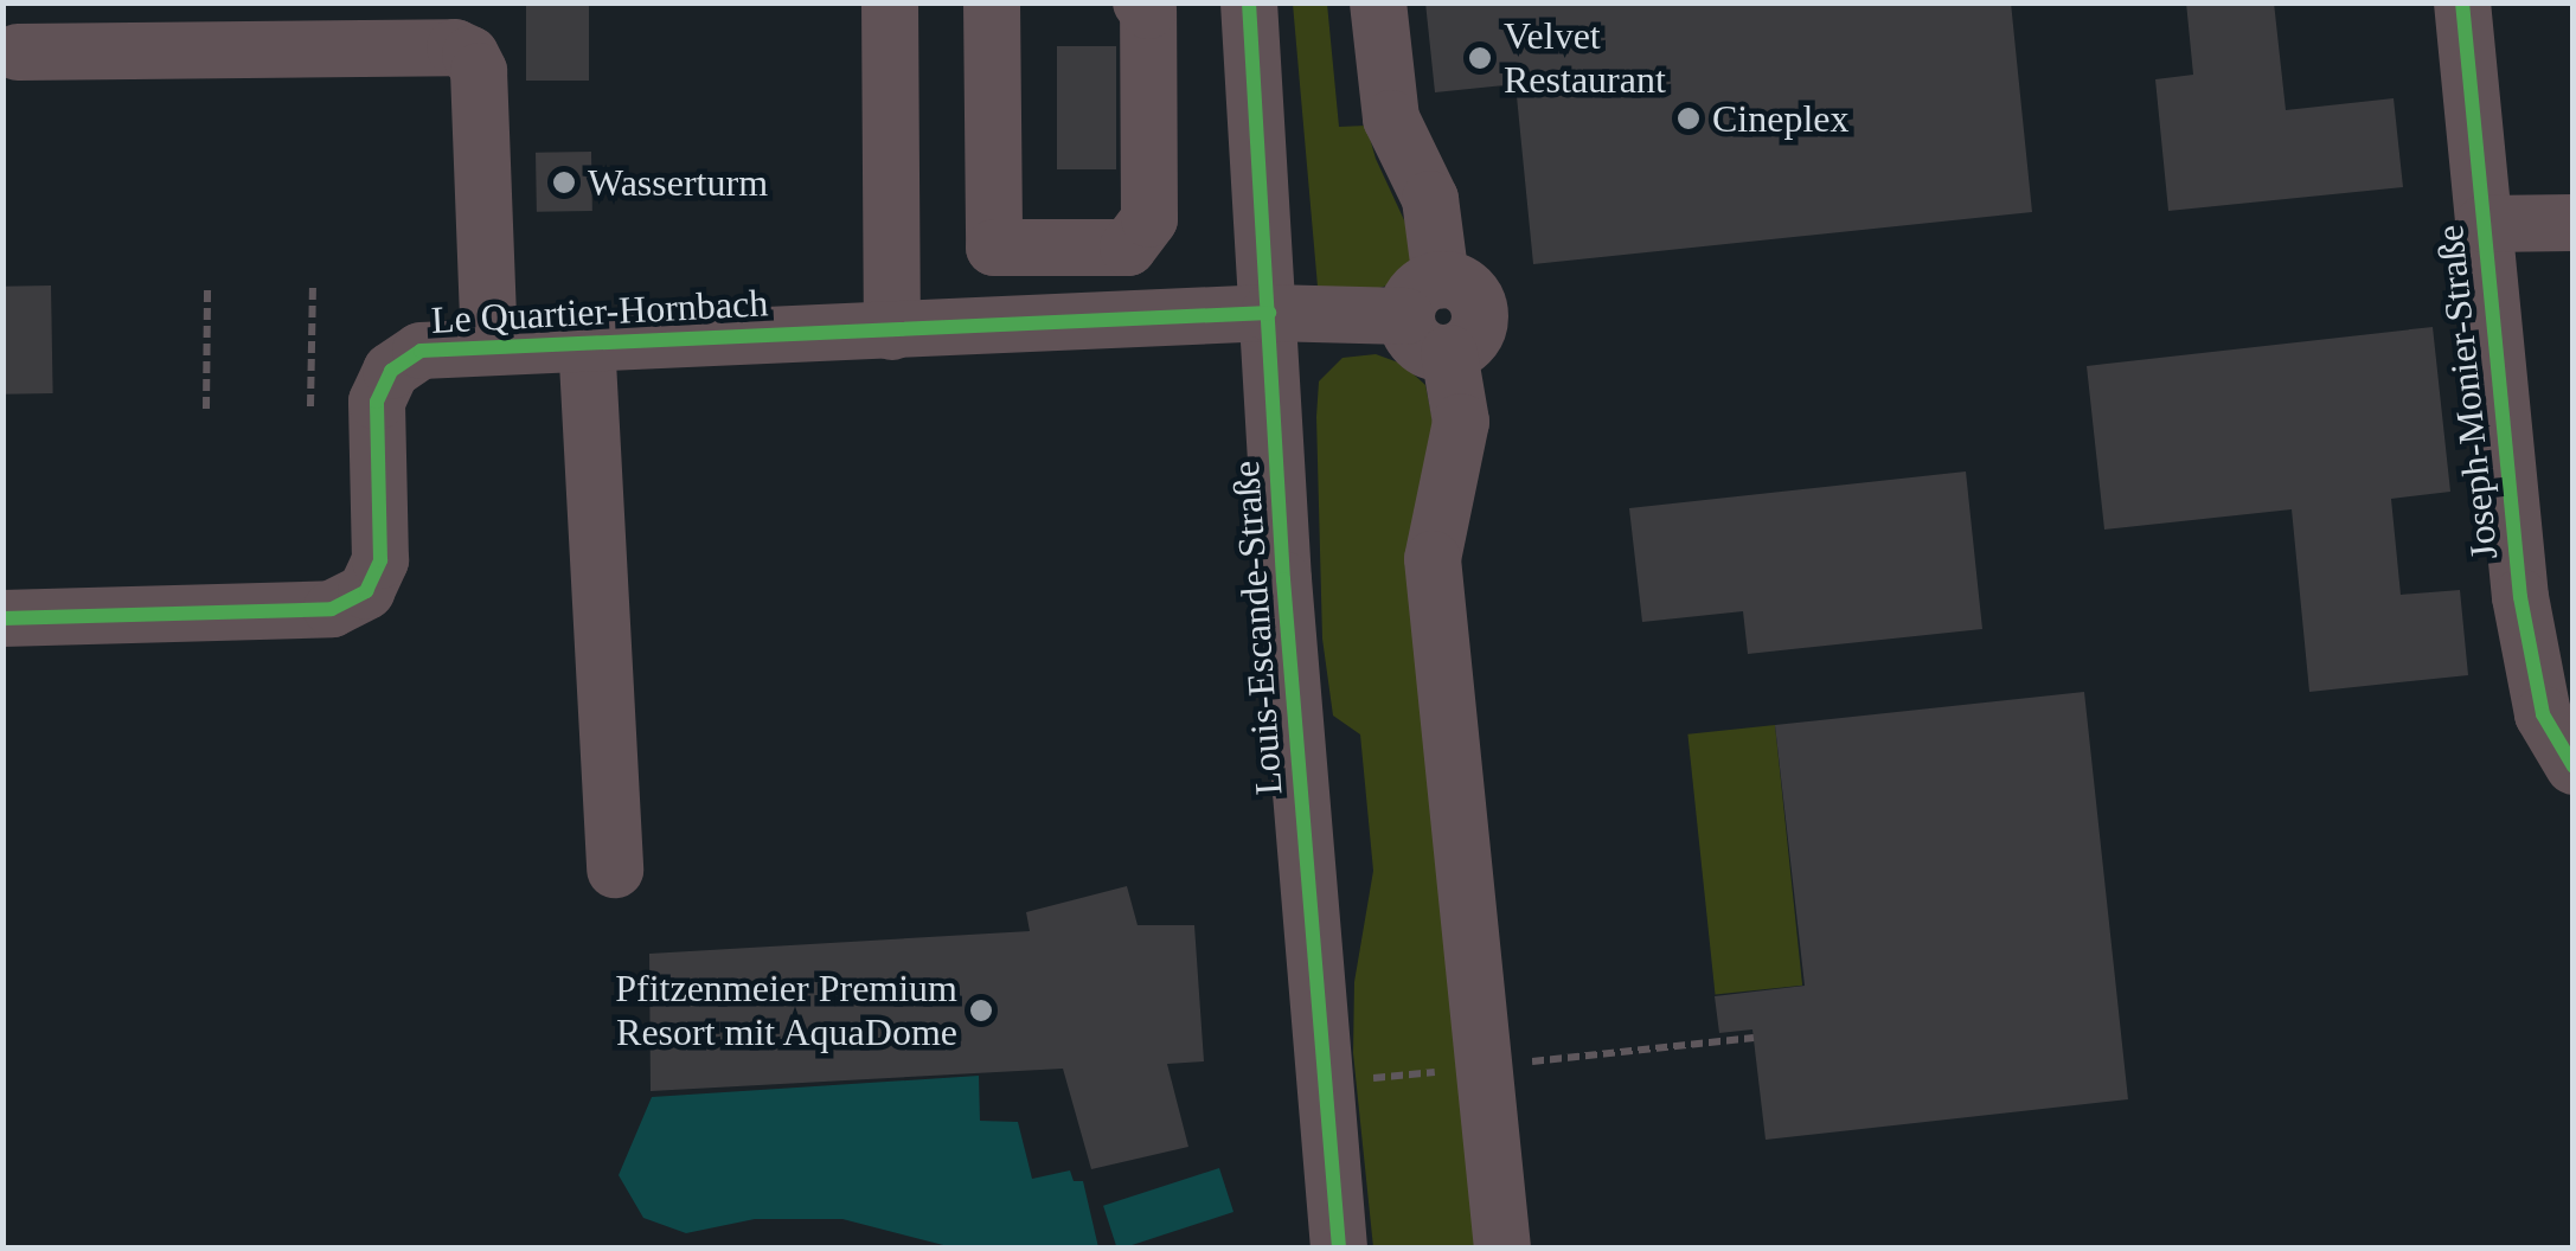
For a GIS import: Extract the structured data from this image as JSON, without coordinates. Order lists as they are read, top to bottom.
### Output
{
  "streets": {
    "street": ["Le Quartier-Hornbach", "Joseph-Monier-Straße", "Louis-Escande-Straße"]
  },
  "crossings": [
    ["Le Quartier-Hornbach", "Louis-Escande-Straße"]
  ],
  "places": [
    "Velvet Restaurant",
    "Cineplex",
    "Wasserturm",
    "Pfitzenmeier Premium Resort mit AquaDome"
  ]
}
